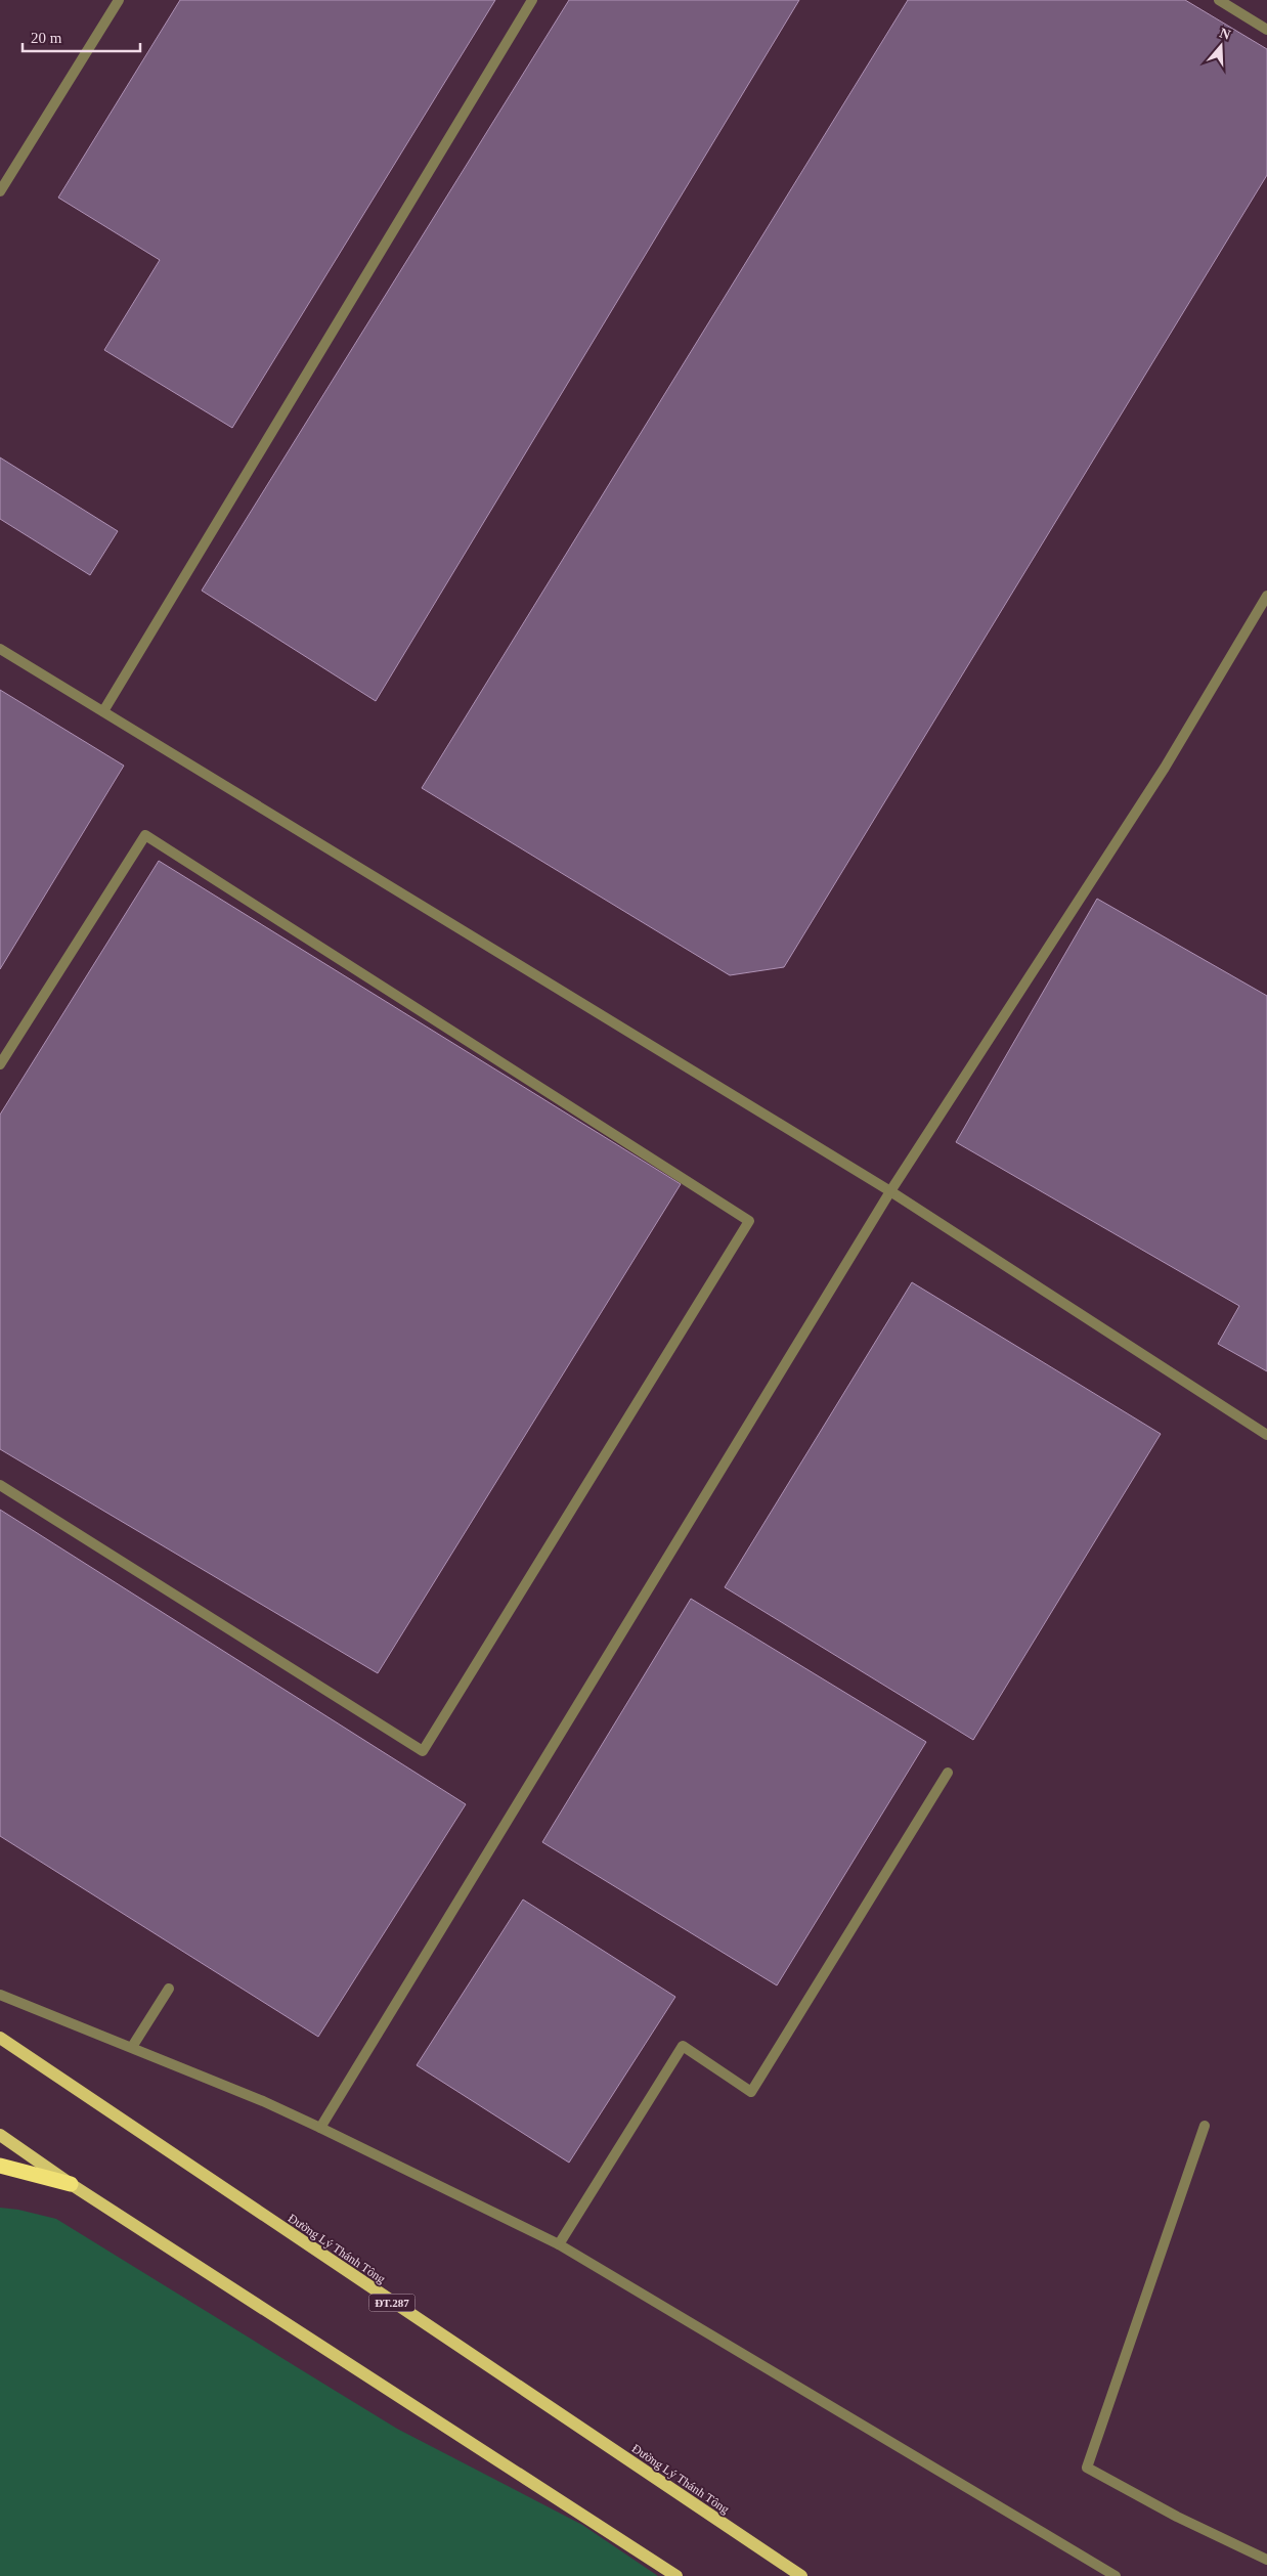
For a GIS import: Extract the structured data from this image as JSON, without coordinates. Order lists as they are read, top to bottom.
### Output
{
  "streets": {
    "main road": ["Đường Lý Thánh Tông", "ĐT.287"]
  },
  "scale_bar": "20 m",
  "north": "top"
}
